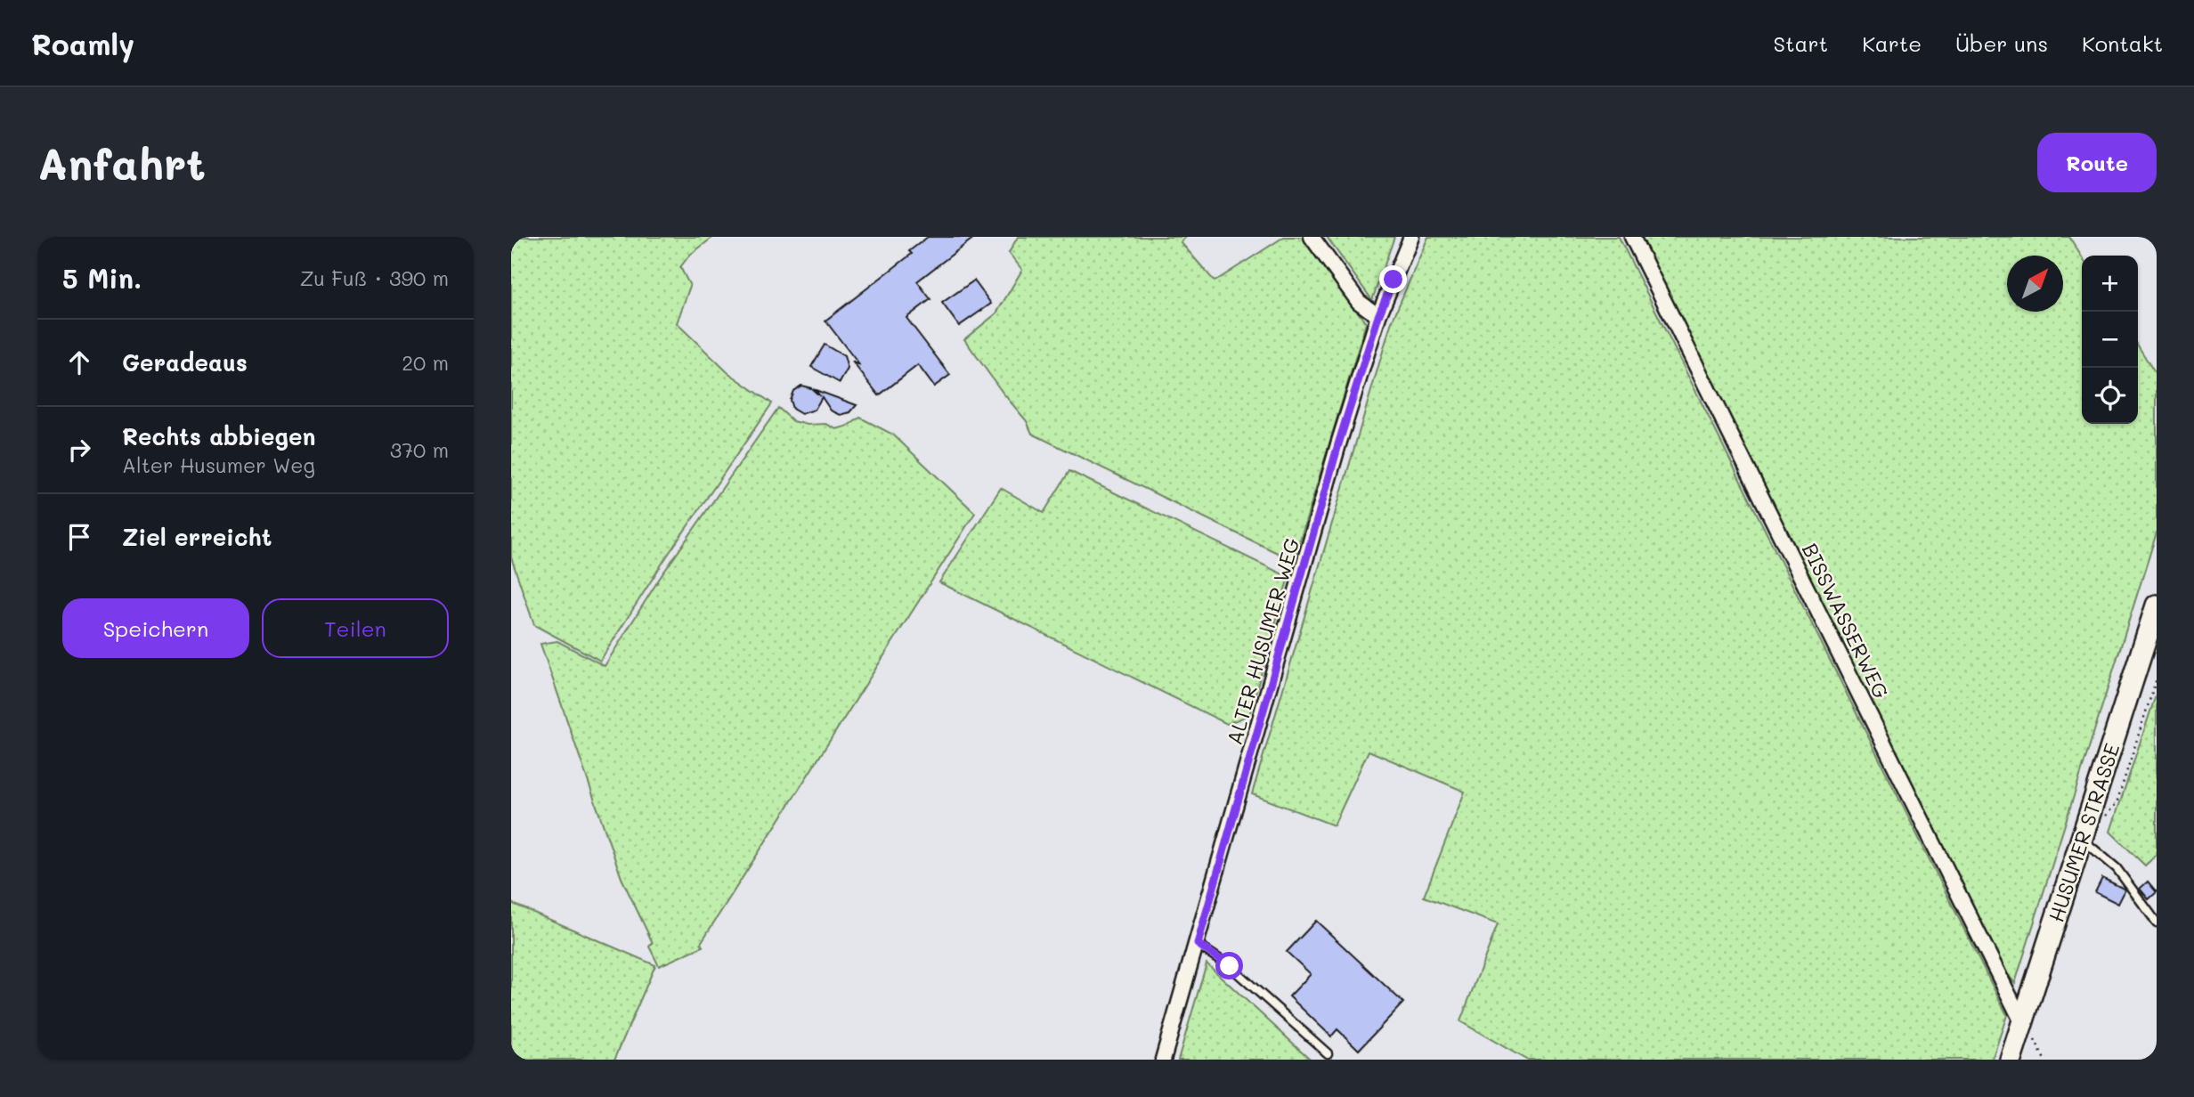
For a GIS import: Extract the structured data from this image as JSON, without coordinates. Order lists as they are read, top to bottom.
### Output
{
  "streets": {
    "main road": ["HUSUMER STRASSE"],
    "street": ["BISSWASSERWEG", "ALTER HUSUMER WEG"]
  },
  "crossings": [
    ["BISSWASSERWEG", "HUSUMER STRASSE"]
  ],
  "north": "top right",
  "page": {
    "header": "Roamly",
    "nav": [
      "Start",
      "Karte",
      "Über uns",
      "Kontakt"
    ],
    "buttons": [
      "Route",
      ["Speichern", "Teilen"]
    ],
    "title": "Anfahrt",
    "heading": ["5 Min.", "Zu Fuß · 390 m"],
    "map_buttons": ["+", "−"],
    "list": [
      ["Geradeaus", "20 m"],
      ["Rechts abbiegen", "Alter Husumer Weg", "370 m"],
      "Ziel erreicht"
    ]
  }
}
